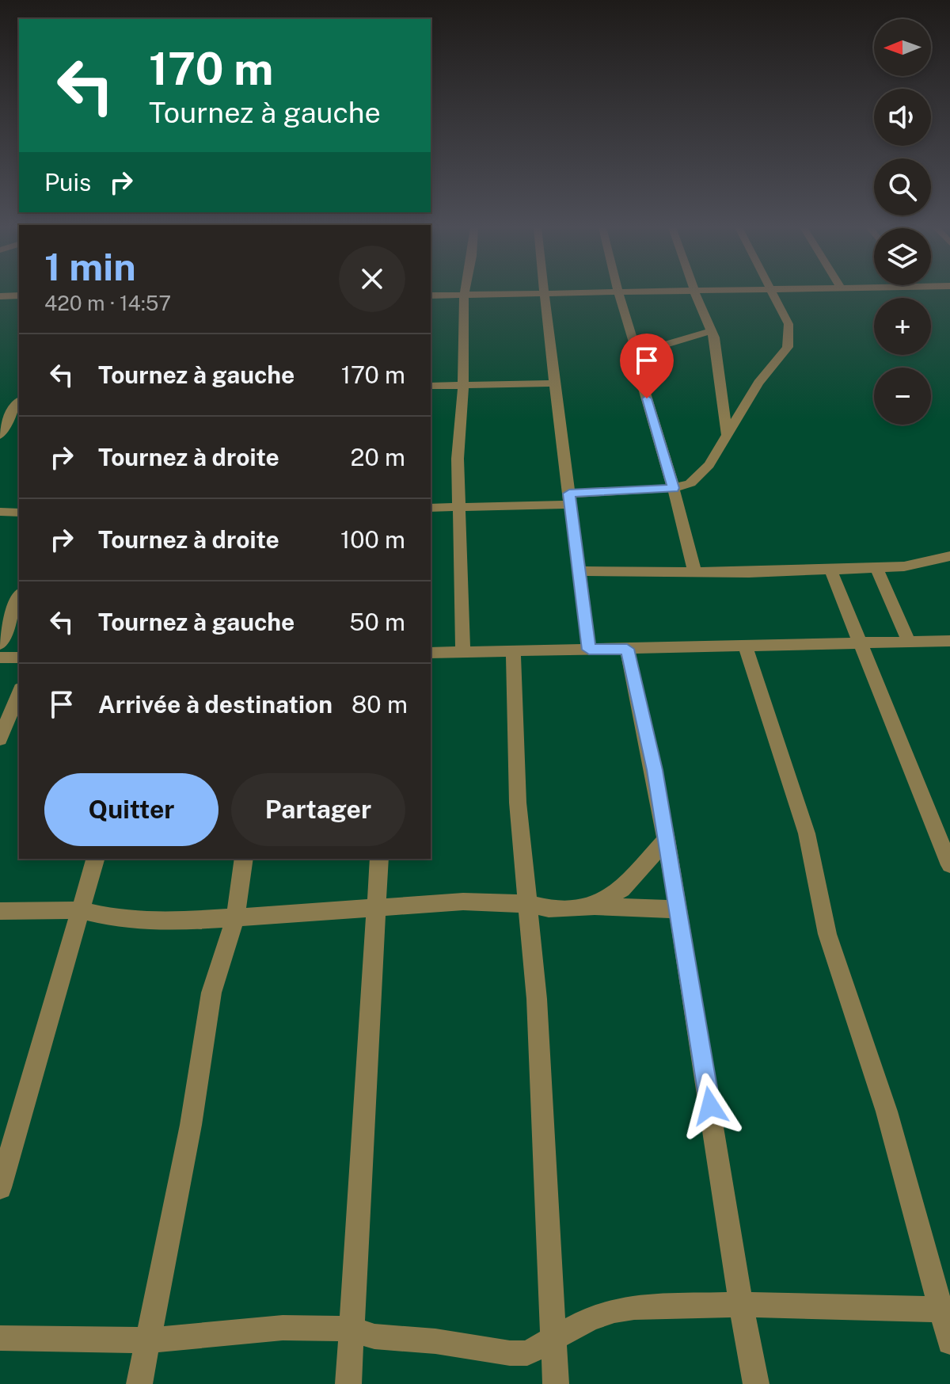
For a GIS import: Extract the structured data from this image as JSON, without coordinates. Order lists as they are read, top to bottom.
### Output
{
  "north": "left",
  "page": {
    "map_buttons": ["+", "−"],
    "turn": ["170 m", "Tournez à gauche"],
    "then": "Puis",
    "heading": ["1 min", "420 m · 14:57"],
    "list": [
      {
        "name": "Tournez à gauche",
        "value": "170 m"
      },
      {
        "name": "Tournez à droite",
        "value": "20 m"
      },
      {
        "name": "Tournez à droite",
        "value": "100 m"
      },
      {
        "name": "Tournez à gauche",
        "value": "50 m"
      },
      {
        "name": "Arrivée à destination",
        "value": "80 m"
      }
    ],
    "buttons": ["Quitter", "Partager"]
  }
}
